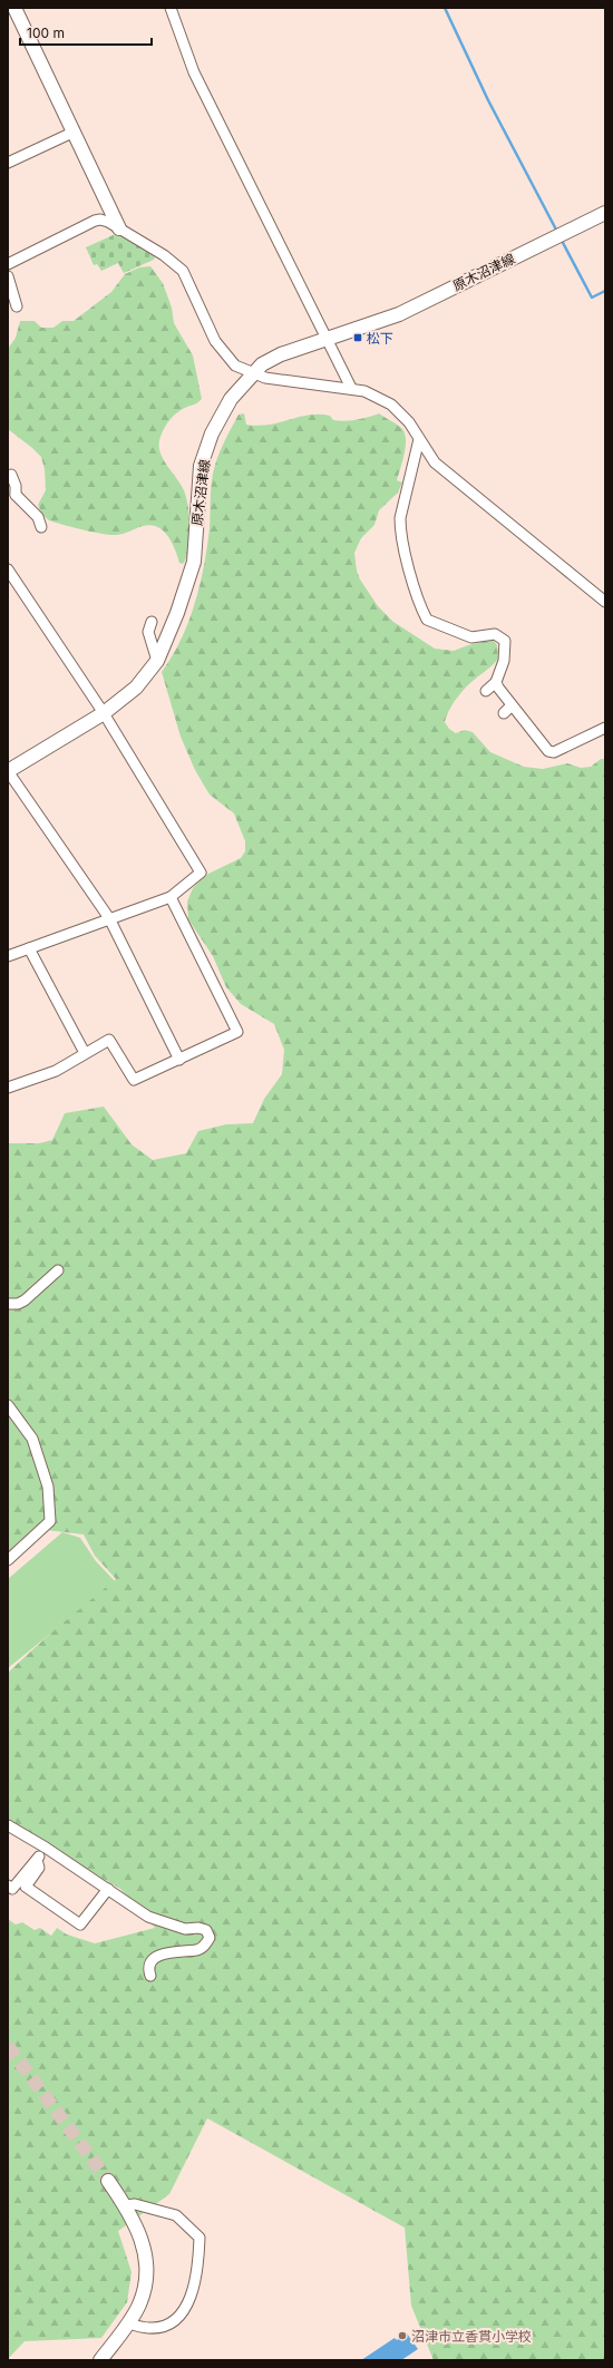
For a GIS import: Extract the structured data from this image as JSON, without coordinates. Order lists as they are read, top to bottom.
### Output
{
  "streets": {
    "main road": ["原木沼津線"]
  },
  "places": {
    "transit": ["松下"],
    "other": ["沼津市立香貫小学校"]
  },
  "scale_bar": "100 m"
}
